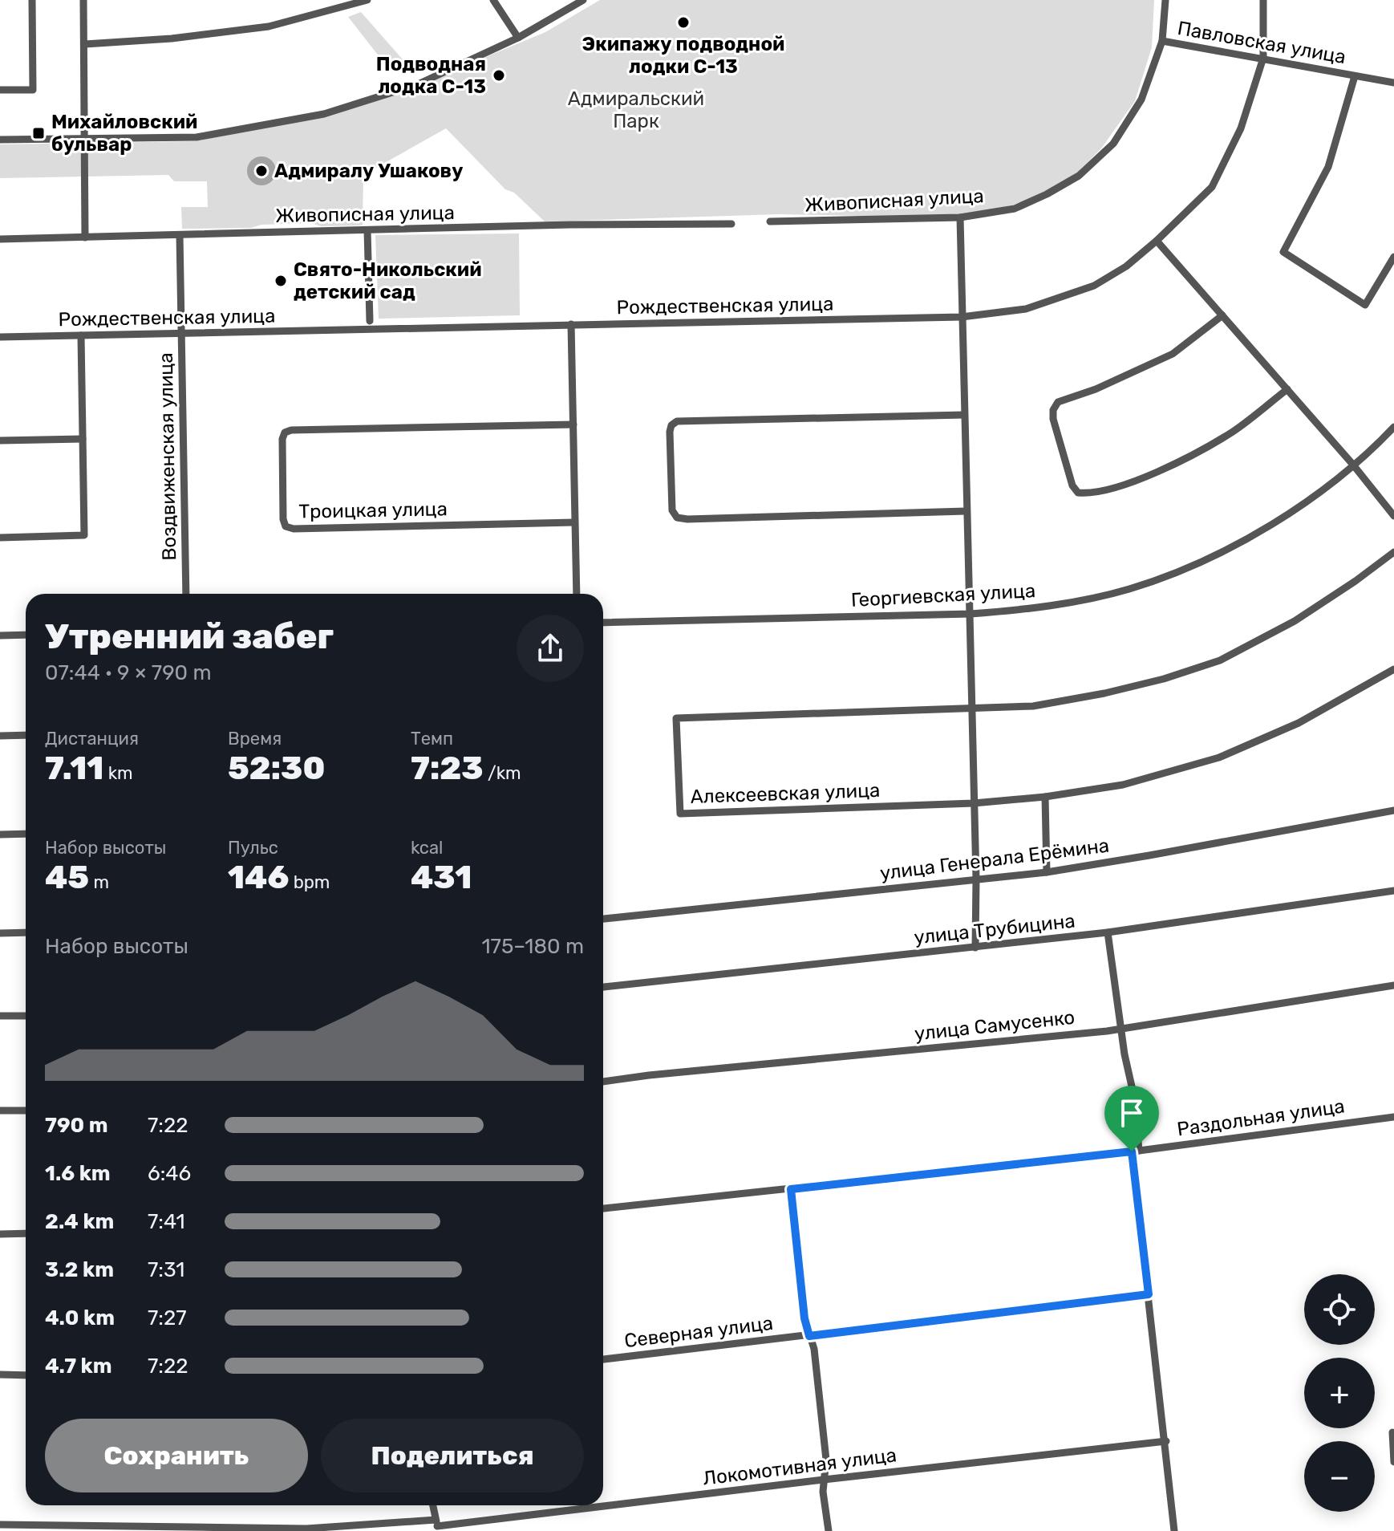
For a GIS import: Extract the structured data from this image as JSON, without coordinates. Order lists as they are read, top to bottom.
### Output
{
  "streets": {
    "street": [
      "Павловская улица",
      "Живописная улица",
      "Рождественская улица",
      "Воздвиженская улица",
      "Троицкая улица",
      "Георгиевская улица",
      "Алексеевская улица",
      "улица Генерала Ерёмина",
      "улица Трубицина",
      "улица Самусенко",
      "Раздольная улица",
      "Северная улица",
      "Локомотивная улица"
    ]
  },
  "crossings": [
    ["Павловская улица", "Живописная улица"],
    ["Павловская улица", "Рождественская улица"],
    ["Живописная улица", "Воздвиженская улица"],
    ["Рождественская улица", "Воздвиженская улица"]
  ],
  "parks": ["Адмиральский Парк"],
  "places": {
    "other": [
      "Экипажу подводной лодки С-13",
      "Подводная лодка С-13",
      "Адмиралу Ушакову",
      "Свято-Никольский детский сад"
    ],
    "transit": ["Михайловский бульвар"]
  },
  "page": {
    "heading": ["Утренний забег", "07:44 · 9 × 790 m"],
    "stats": [
      ["Дистанция", "7.11 km"],
      ["Время", "52:30"],
      ["Темп", "7:23 /km"],
      ["Набор высоты", "45 m"],
      ["Пульс", "146 bpm"],
      ["kcal", "431"]
    ],
    "chart": ["Набор высоты", "175–180 m"],
    "list": [
      {
        "name": "790 m",
        "note": "7:22"
      },
      {
        "name": "1.6 km",
        "note": "6:46"
      },
      {
        "name": "2.4 km",
        "note": "7:41"
      },
      {
        "name": "3.2 km",
        "note": "7:31"
      },
      {
        "name": "4.0 km",
        "note": "7:27"
      },
      {
        "name": "4.7 km",
        "note": "7:22"
      }
    ],
    "map_buttons": ["+", "−"],
    "buttons": ["Сохранить", "Поделиться"]
  }
}
